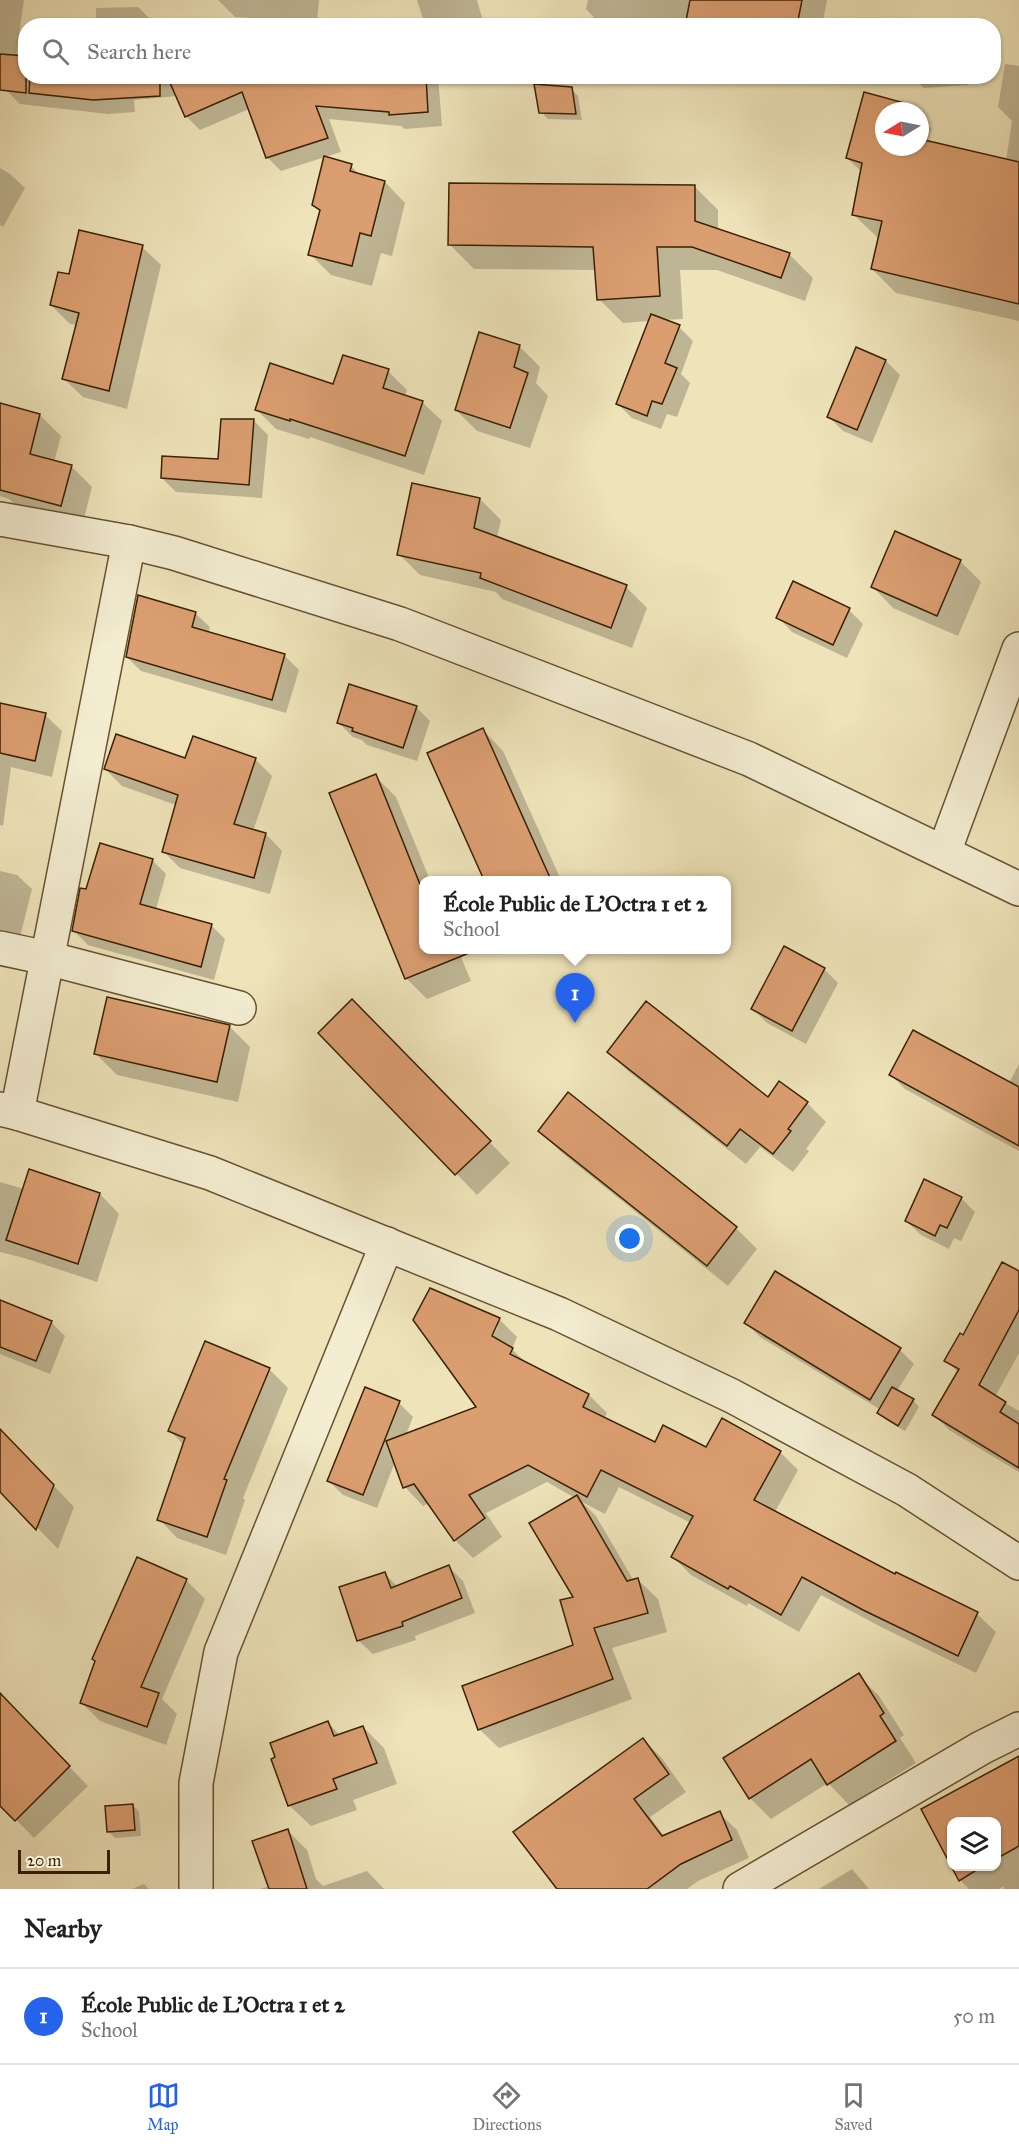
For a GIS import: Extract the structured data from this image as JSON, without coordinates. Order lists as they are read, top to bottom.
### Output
{
  "scale_bar": "20 m",
  "north": "left",
  "page": {
    "search": "Search here",
    "popup": ["École Public de L'Octra 1 et 2", "School"],
    "pins": "1",
    "scale": "20 m",
    "heading": "Nearby",
    "list": [
      {
        "mark": "1",
        "name": "École Public de L'Octra 1 et 2",
        "note": "School",
        "value": "50 m"
      }
    ],
    "nav": ["Map", "Directions", "Saved"]
  }
}
